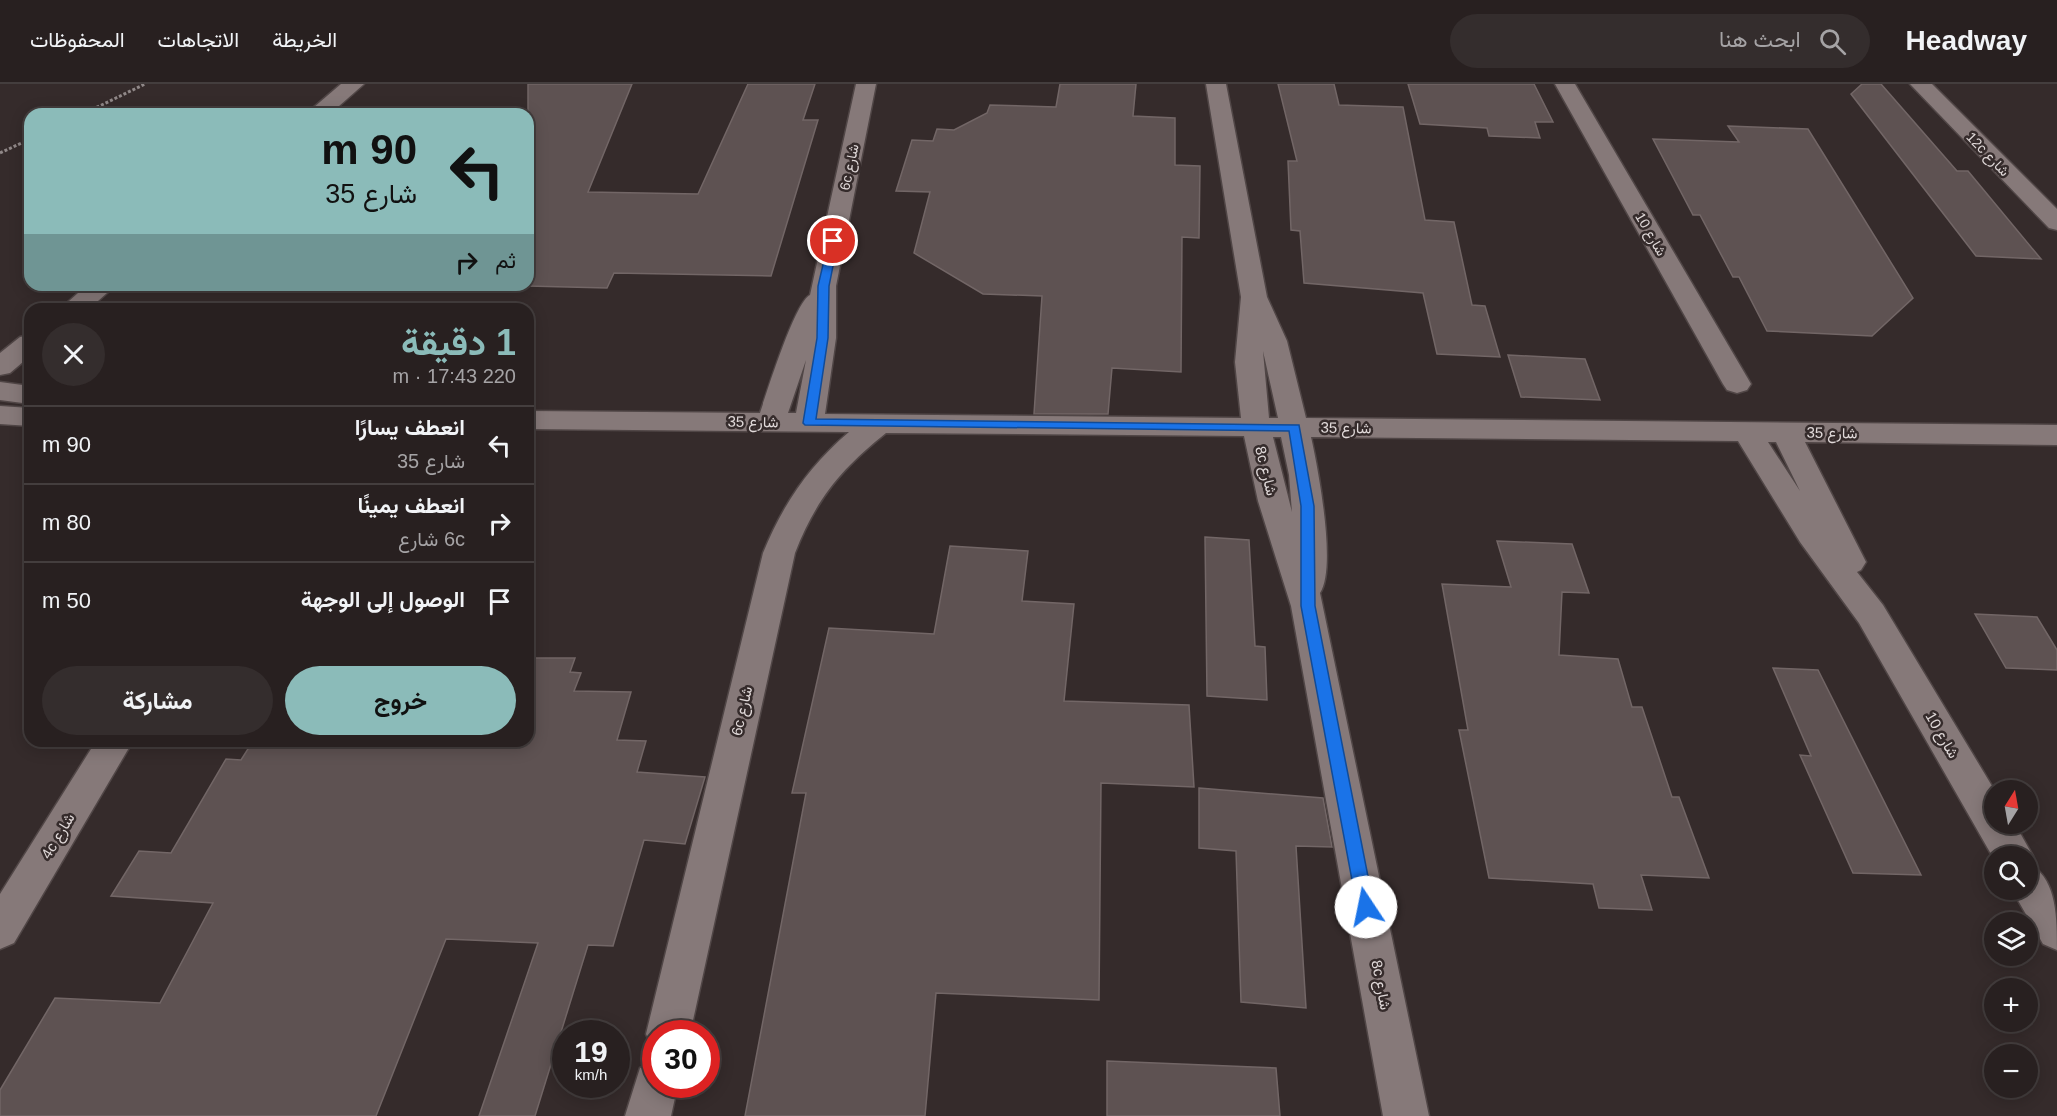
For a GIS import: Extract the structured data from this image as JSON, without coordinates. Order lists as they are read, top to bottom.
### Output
{
  "streets": {
    "street": [
      "12c شارع",
      "6c شارع",
      "شارع 10",
      "شارع 35",
      "8c شارع",
      "4c شارع"
    ]
  },
  "crossings": [
    ["6c شارع", "شارع 35"],
    ["شارع 10", "شارع 35"],
    ["شارع 35", "8c شارع"]
  ],
  "north": "top",
  "page": {
    "header": "Headway",
    "search": "ابحث هنا",
    "nav": ["الخريطة", "الاتجاهات", "المحفوظات"],
    "turn": ["90 m", "شارع 35"],
    "then": "ثم",
    "heading": ["1 دقيقة", "220 m · 17:43"],
    "list": [
      {
        "name": "انعطف يسارًا",
        "note": "شارع 35",
        "value": "90 m"
      },
      {
        "name": "انعطف يمينًا",
        "note": "6c شارع",
        "value": "80 m"
      },
      {
        "name": "الوصول إلى الوجهة",
        "value": "50 m"
      }
    ],
    "buttons": ["خروج", "مشاركة"],
    "map_buttons": ["+", "−"],
    "speed": "19 km/h",
    "limit": "30"
  }
}
